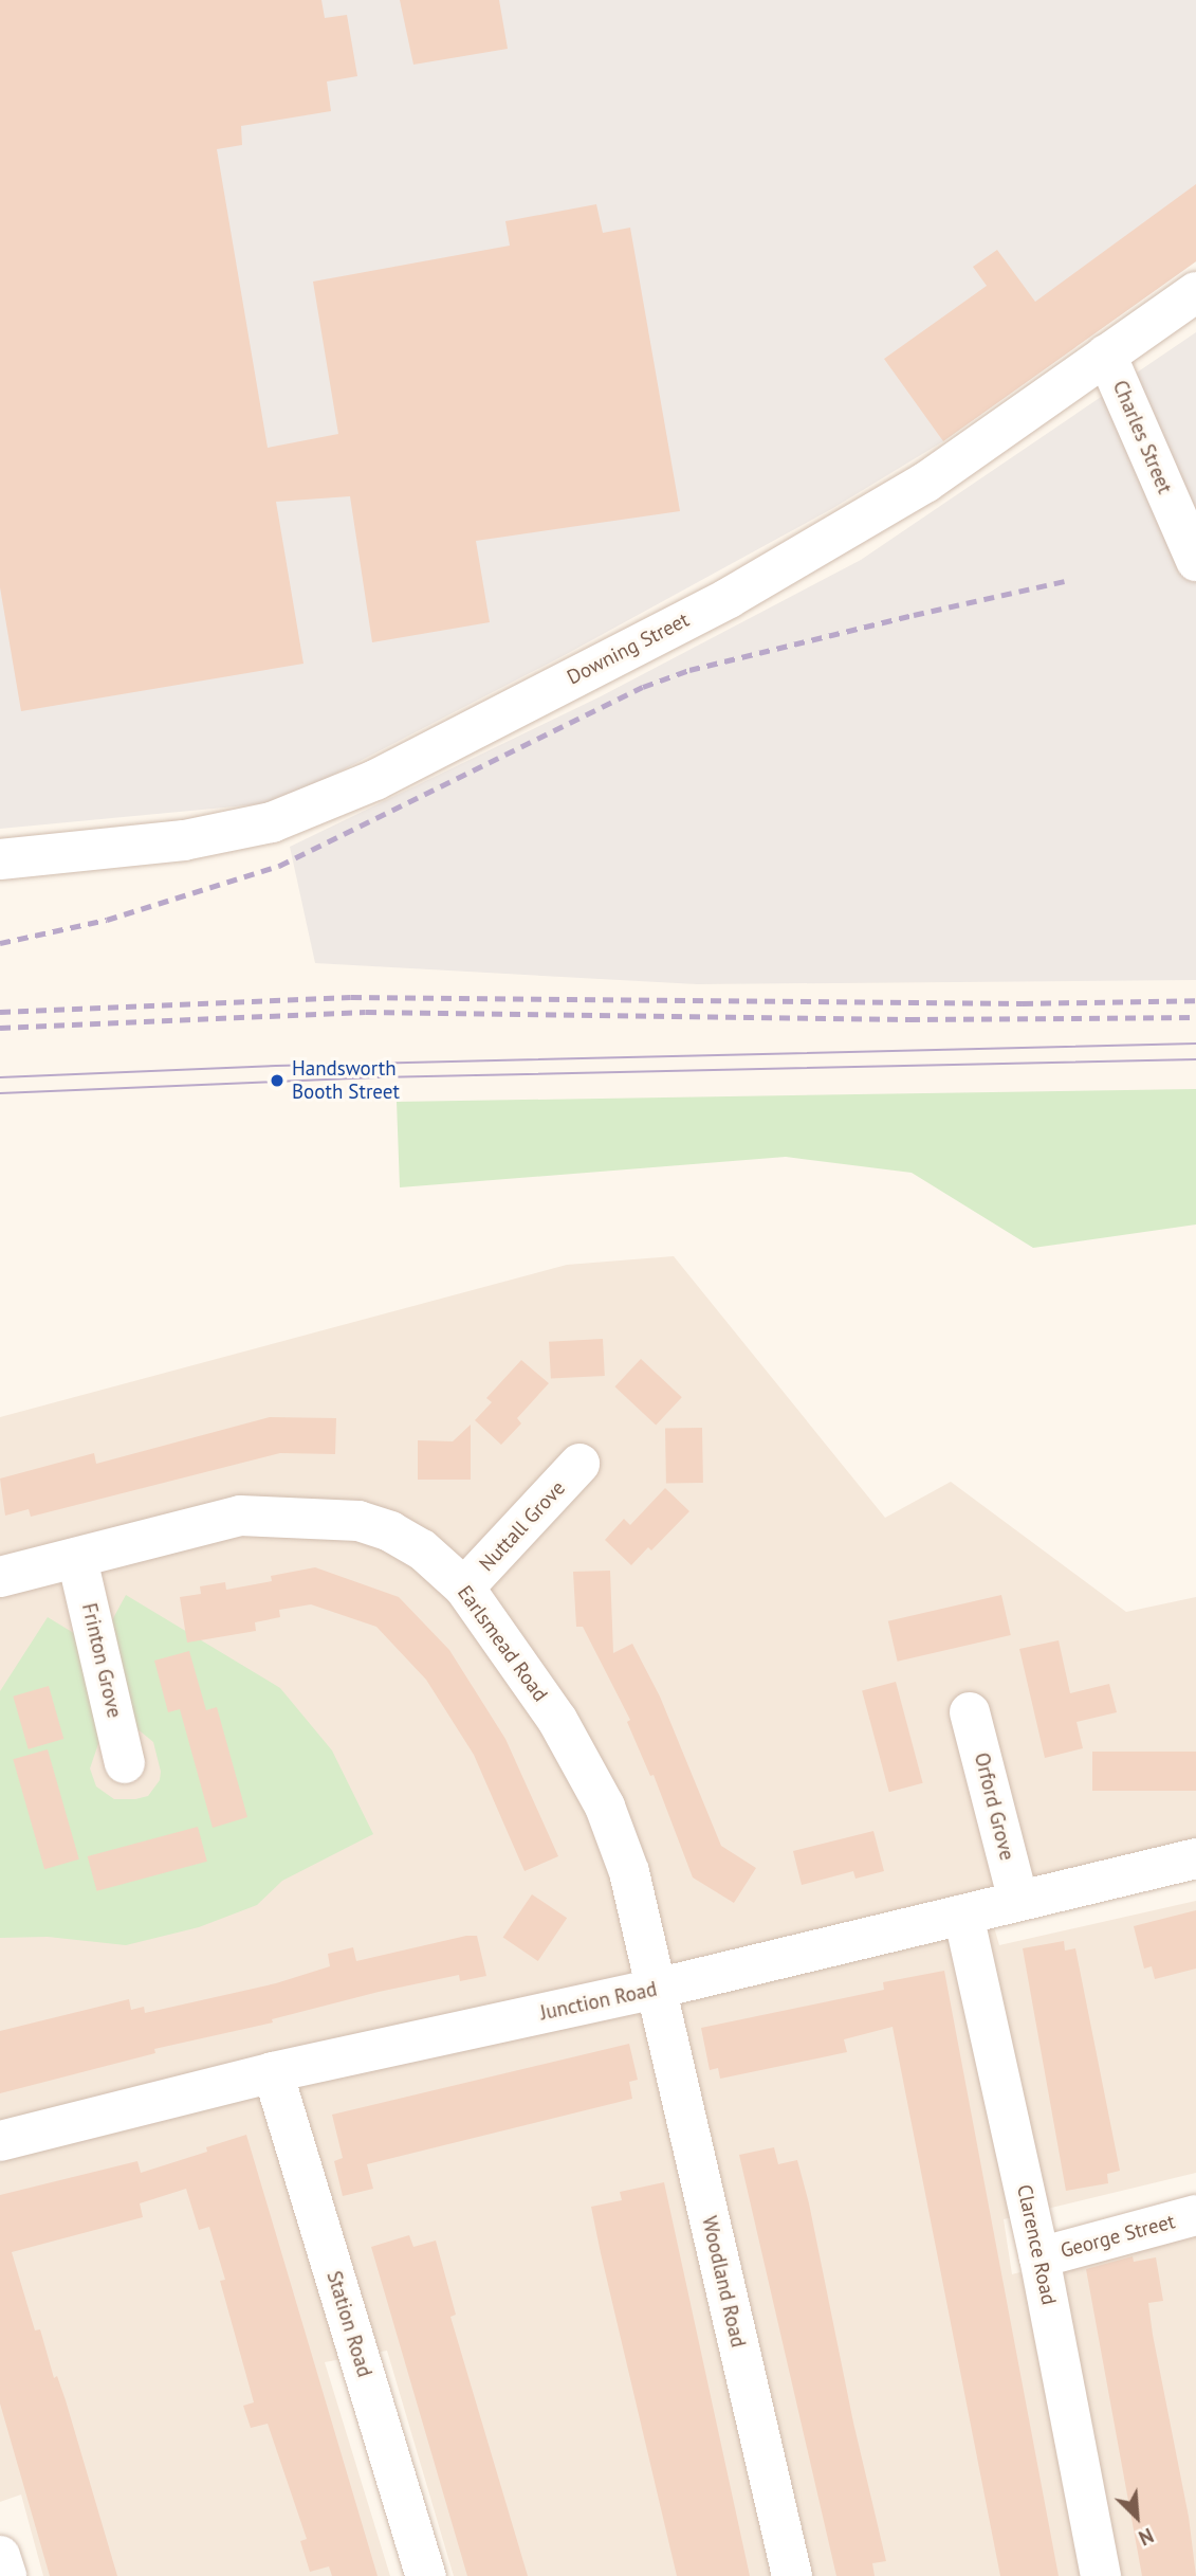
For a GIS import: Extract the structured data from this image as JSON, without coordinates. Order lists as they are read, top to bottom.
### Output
{
  "streets": {
    "street": [
      "Charles Street",
      "Downing Street",
      "Nuttall Grove",
      "Earlsmead Road",
      "Frinton Grove",
      "Orford Grove",
      "Junction Road",
      "George Street",
      "Clarence Road",
      "Woodland Road",
      "Station Road"
    ]
  },
  "crossings": [
    ["Charles Street", "Downing Street"],
    ["Nuttall Grove", "Earlsmead Road"],
    ["Earlsmead Road", "Frinton Grove"],
    ["Earlsmead Road", "Junction Road"],
    ["Earlsmead Road", "Woodland Road"],
    ["Orford Grove", "Junction Road"],
    ["Junction Road", "Clarence Road"],
    ["Junction Road", "Woodland Road"],
    ["Junction Road", "Station Road"],
    ["George Street", "Clarence Road"]
  ],
  "places": ["Handsworth Booth Street"],
  "north": "bottom right"
}
